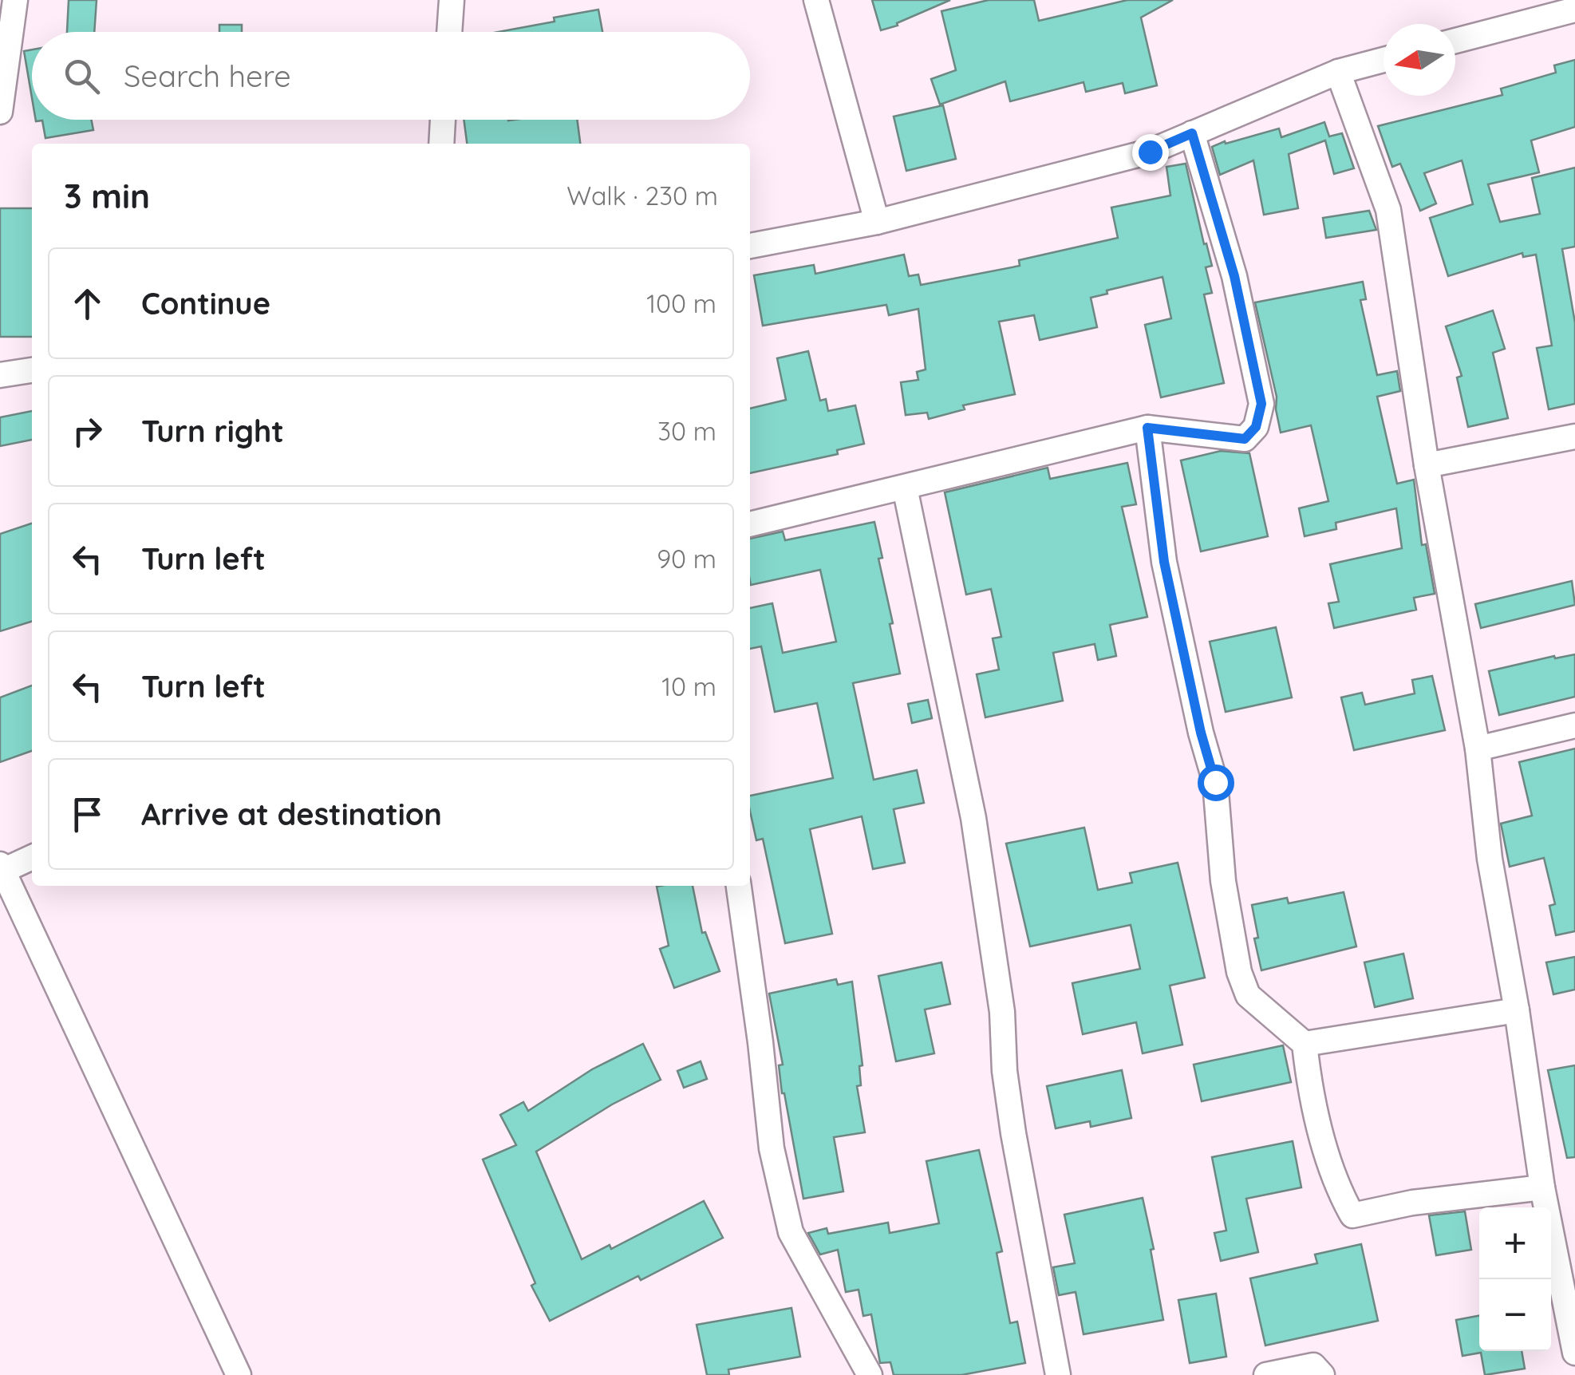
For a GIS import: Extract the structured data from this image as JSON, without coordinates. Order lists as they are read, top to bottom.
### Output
{
  "north": "left",
  "page": {
    "search": "Search here",
    "heading": ["3 min", "Walk · 230 m"],
    "list": [
      ["Continue", "100 m"],
      ["Turn right", "30 m"],
      ["Turn left", "90 m"],
      ["Turn left", "10 m"],
      "Arrive at destination"
    ],
    "map_buttons": ["+", "−"]
  }
}
